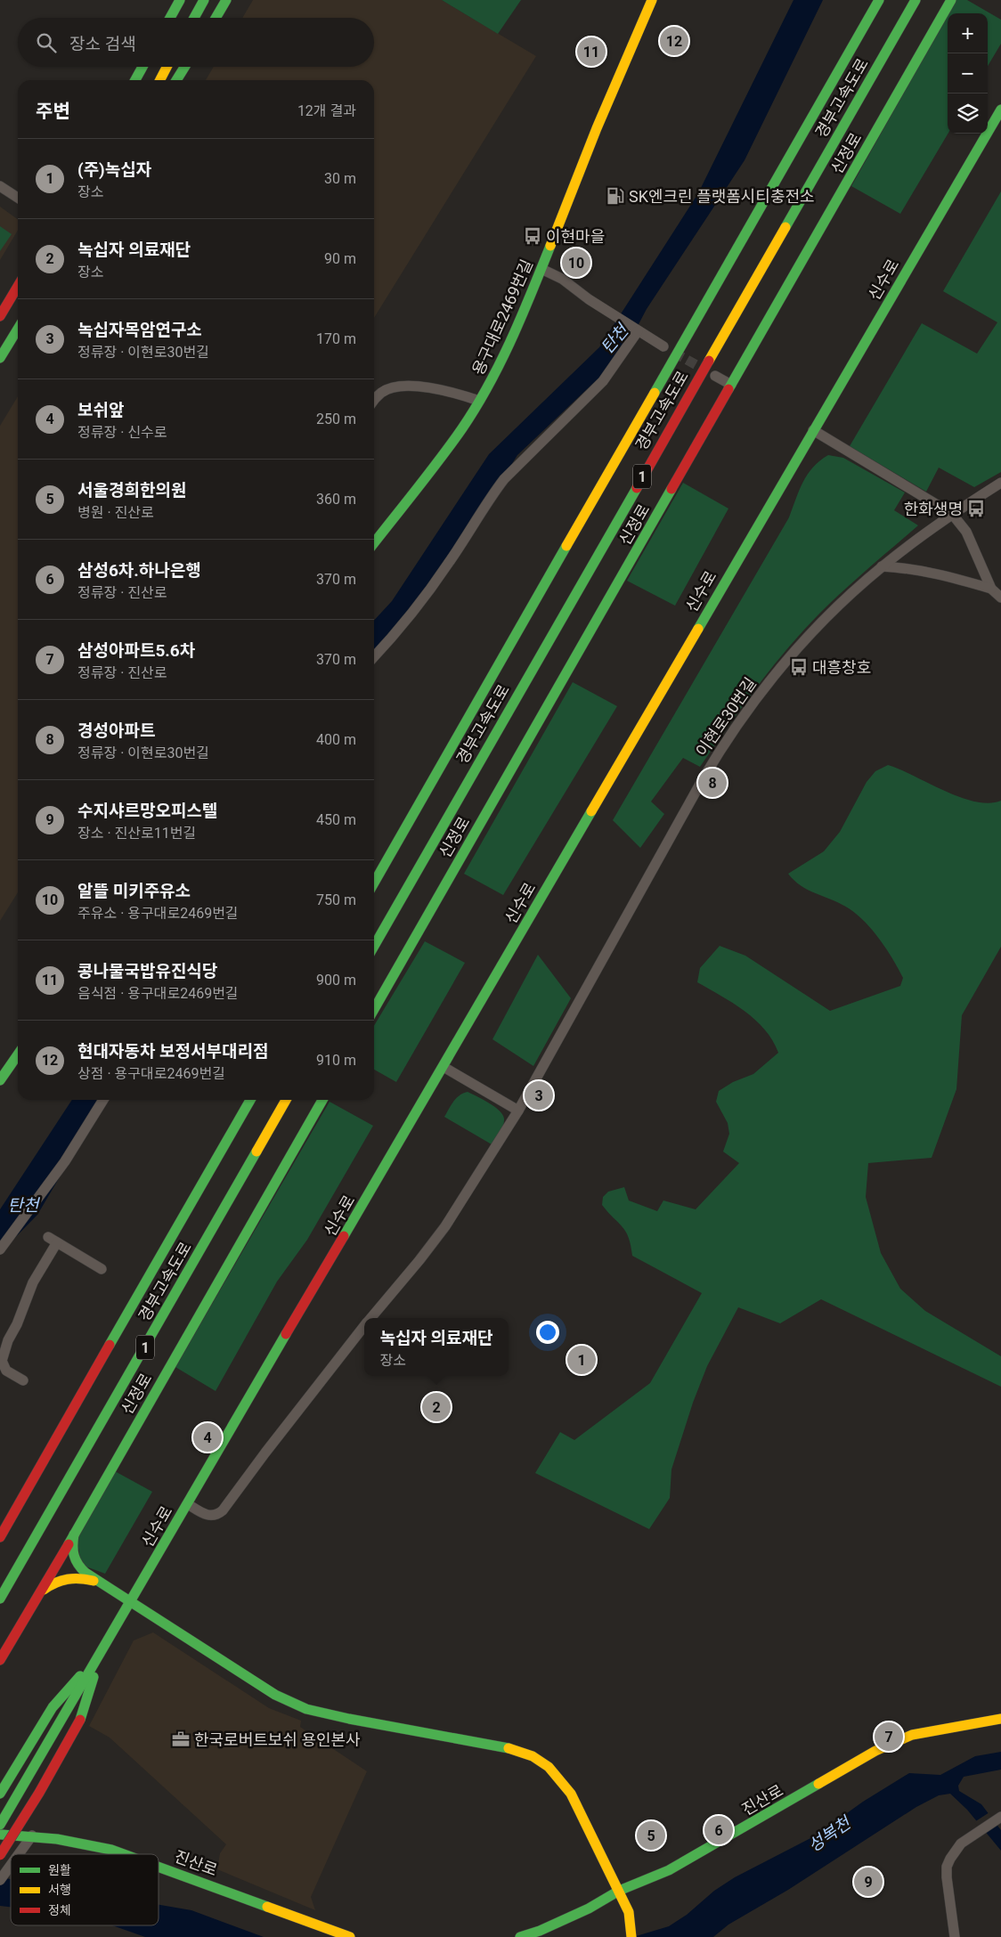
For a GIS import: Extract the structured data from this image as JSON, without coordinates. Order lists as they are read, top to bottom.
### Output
{
  "streets": {
    "main road": [
      "경부고속도로",
      "신정로",
      "신수로",
      "용구대로2469번길",
      "1",
      "진산로"
    ],
    "street": ["이현로30번길"]
  },
  "crossings": [
    ["신수로", "이현로30번길"]
  ],
  "water": ["탄천", "성복천"],
  "places": {
    "fuel station": ["SK엔크린 플랫폼시티충전소"],
    "bus stop": ["이현마을", "한화생명", "대흥창호"],
    "office": ["한국로버트보쉬 용인본사"]
  },
  "legend": ["원활", "서행", "정체"],
  "page": {
    "map_buttons": ["+", "−"],
    "search": "장소 검색",
    "pins": [
      "12",
      "11",
      "10",
      "8",
      "3",
      "1",
      "2",
      "4",
      "7",
      "6",
      "5",
      "9"
    ],
    "heading": ["주변", "12개 결과"],
    "list": [
      {
        "mark": "1",
        "name": "(주)녹십자",
        "note": "장소",
        "value": "30 m"
      },
      {
        "mark": "2",
        "name": "녹십자 의료재단",
        "note": "장소",
        "value": "90 m"
      },
      {
        "mark": "3",
        "name": "녹십자목암연구소",
        "note": "정류장 · 이현로30번길",
        "value": "170 m"
      },
      {
        "mark": "4",
        "name": "보쉬앞",
        "note": "정류장 · 신수로",
        "value": "250 m"
      },
      {
        "mark": "5",
        "name": "서울경희한의원",
        "note": "병원 · 진산로",
        "value": "360 m"
      },
      {
        "mark": "6",
        "name": "삼성6차.하나은행",
        "note": "정류장 · 진산로",
        "value": "370 m"
      },
      {
        "mark": "7",
        "name": "삼성아파트5.6차",
        "note": "정류장 · 진산로",
        "value": "370 m"
      },
      {
        "mark": "8",
        "name": "경성아파트",
        "note": "정류장 · 이현로30번길",
        "value": "400 m"
      },
      {
        "mark": "9",
        "name": "수지샤르망오피스텔",
        "note": "장소 · 진산로11번길",
        "value": "450 m"
      },
      {
        "mark": "10",
        "name": "알뜰 미키주유소",
        "note": "주유소 · 용구대로2469번길",
        "value": "750 m"
      },
      {
        "mark": "11",
        "name": "콩나물국밥유진식당",
        "note": "음식점 · 용구대로2469번길",
        "value": "900 m"
      },
      {
        "mark": "12",
        "name": "현대자동차 보정서부대리점",
        "note": "상점 · 용구대로2469번길",
        "value": "910 m"
      }
    ],
    "popup": ["녹십자 의료재단", "장소"]
  }
}
